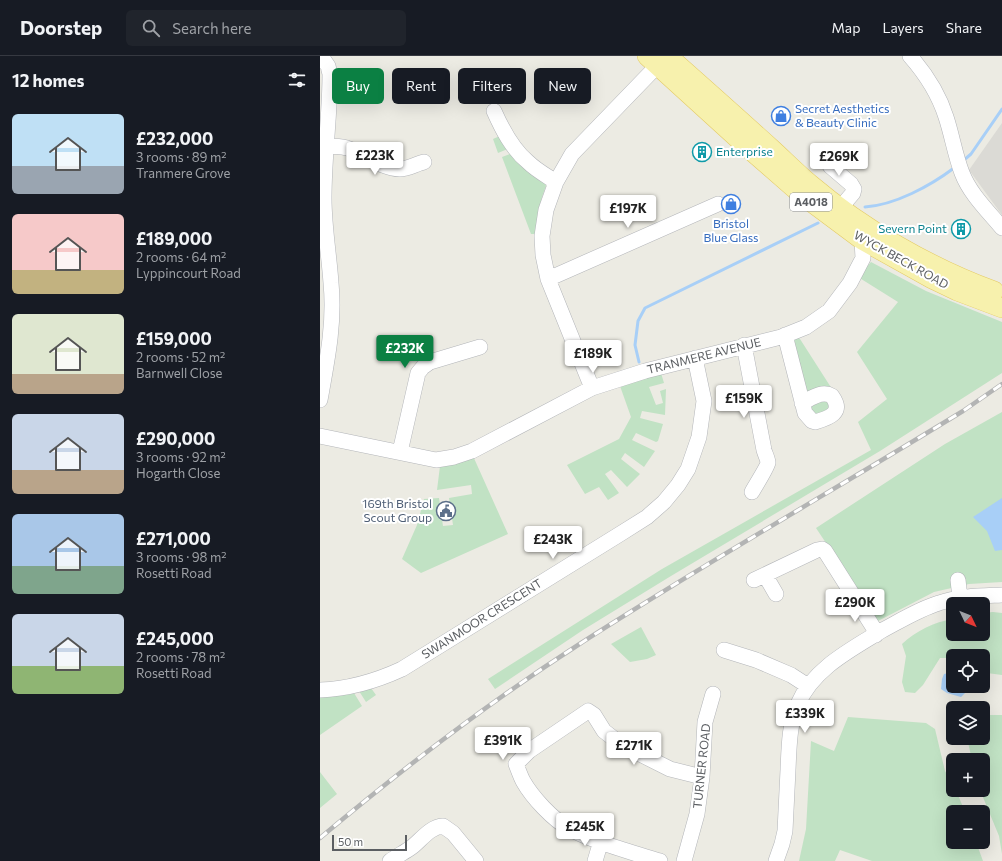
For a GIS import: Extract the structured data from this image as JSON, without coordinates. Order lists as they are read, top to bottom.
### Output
{
  "streets": {
    "main road": ["A4018", "WYCK BECK ROAD"],
    "street": ["TRANMERE AVENUE", "SWANMOOR CRESCENT", "TURNER ROAD"]
  },
  "crossings": [
    ["WYCK BECK ROAD", "TRANMERE AVENUE"],
    ["TRANMERE AVENUE", "SWANMOOR CRESCENT"]
  ],
  "places": {
    "shop": ["Secret Aesthetics & Beauty Clinic", "Bristol Blue Glass"],
    "building": ["Enterprise", "Severn Point"],
    "public building": ["169th Bristol Scout Group"]
  },
  "scale_bar": "50 m",
  "north": "bottom right",
  "page": {
    "header": "Doorstep",
    "search": "Search here",
    "nav": ["Map", "Layers", "Share"],
    "heading": "12 homes",
    "chip": [
      "Buy",
      "Rent",
      "Filters",
      "New"
    ],
    "list": [
      {
        "name": "£232,000",
        "note": "3 rooms · 89 m² · Tranmere Grove"
      },
      {
        "name": "£189,000",
        "note": "2 rooms · 64 m² · Lyppincourt Road"
      },
      {
        "name": "£159,000",
        "note": "2 rooms · 52 m² · Barnwell Close"
      },
      {
        "name": "£290,000",
        "note": "3 rooms · 92 m² · Hogarth Close"
      },
      {
        "name": "£271,000",
        "note": "3 rooms · 98 m² · Rosetti Road"
      },
      {
        "name": "£245,000",
        "note": "2 rooms · 78 m² · Rosetti Road"
      }
    ],
    "price": [
      "£223K",
      "£269K",
      "£197K",
      "£232K",
      "£189K",
      "£159K",
      "£243K",
      "£290K",
      "£339K",
      "£391K",
      "£271K",
      "£245K"
    ],
    "map_buttons": ["+", "−"],
    "scale": "50 m"
  }
}
